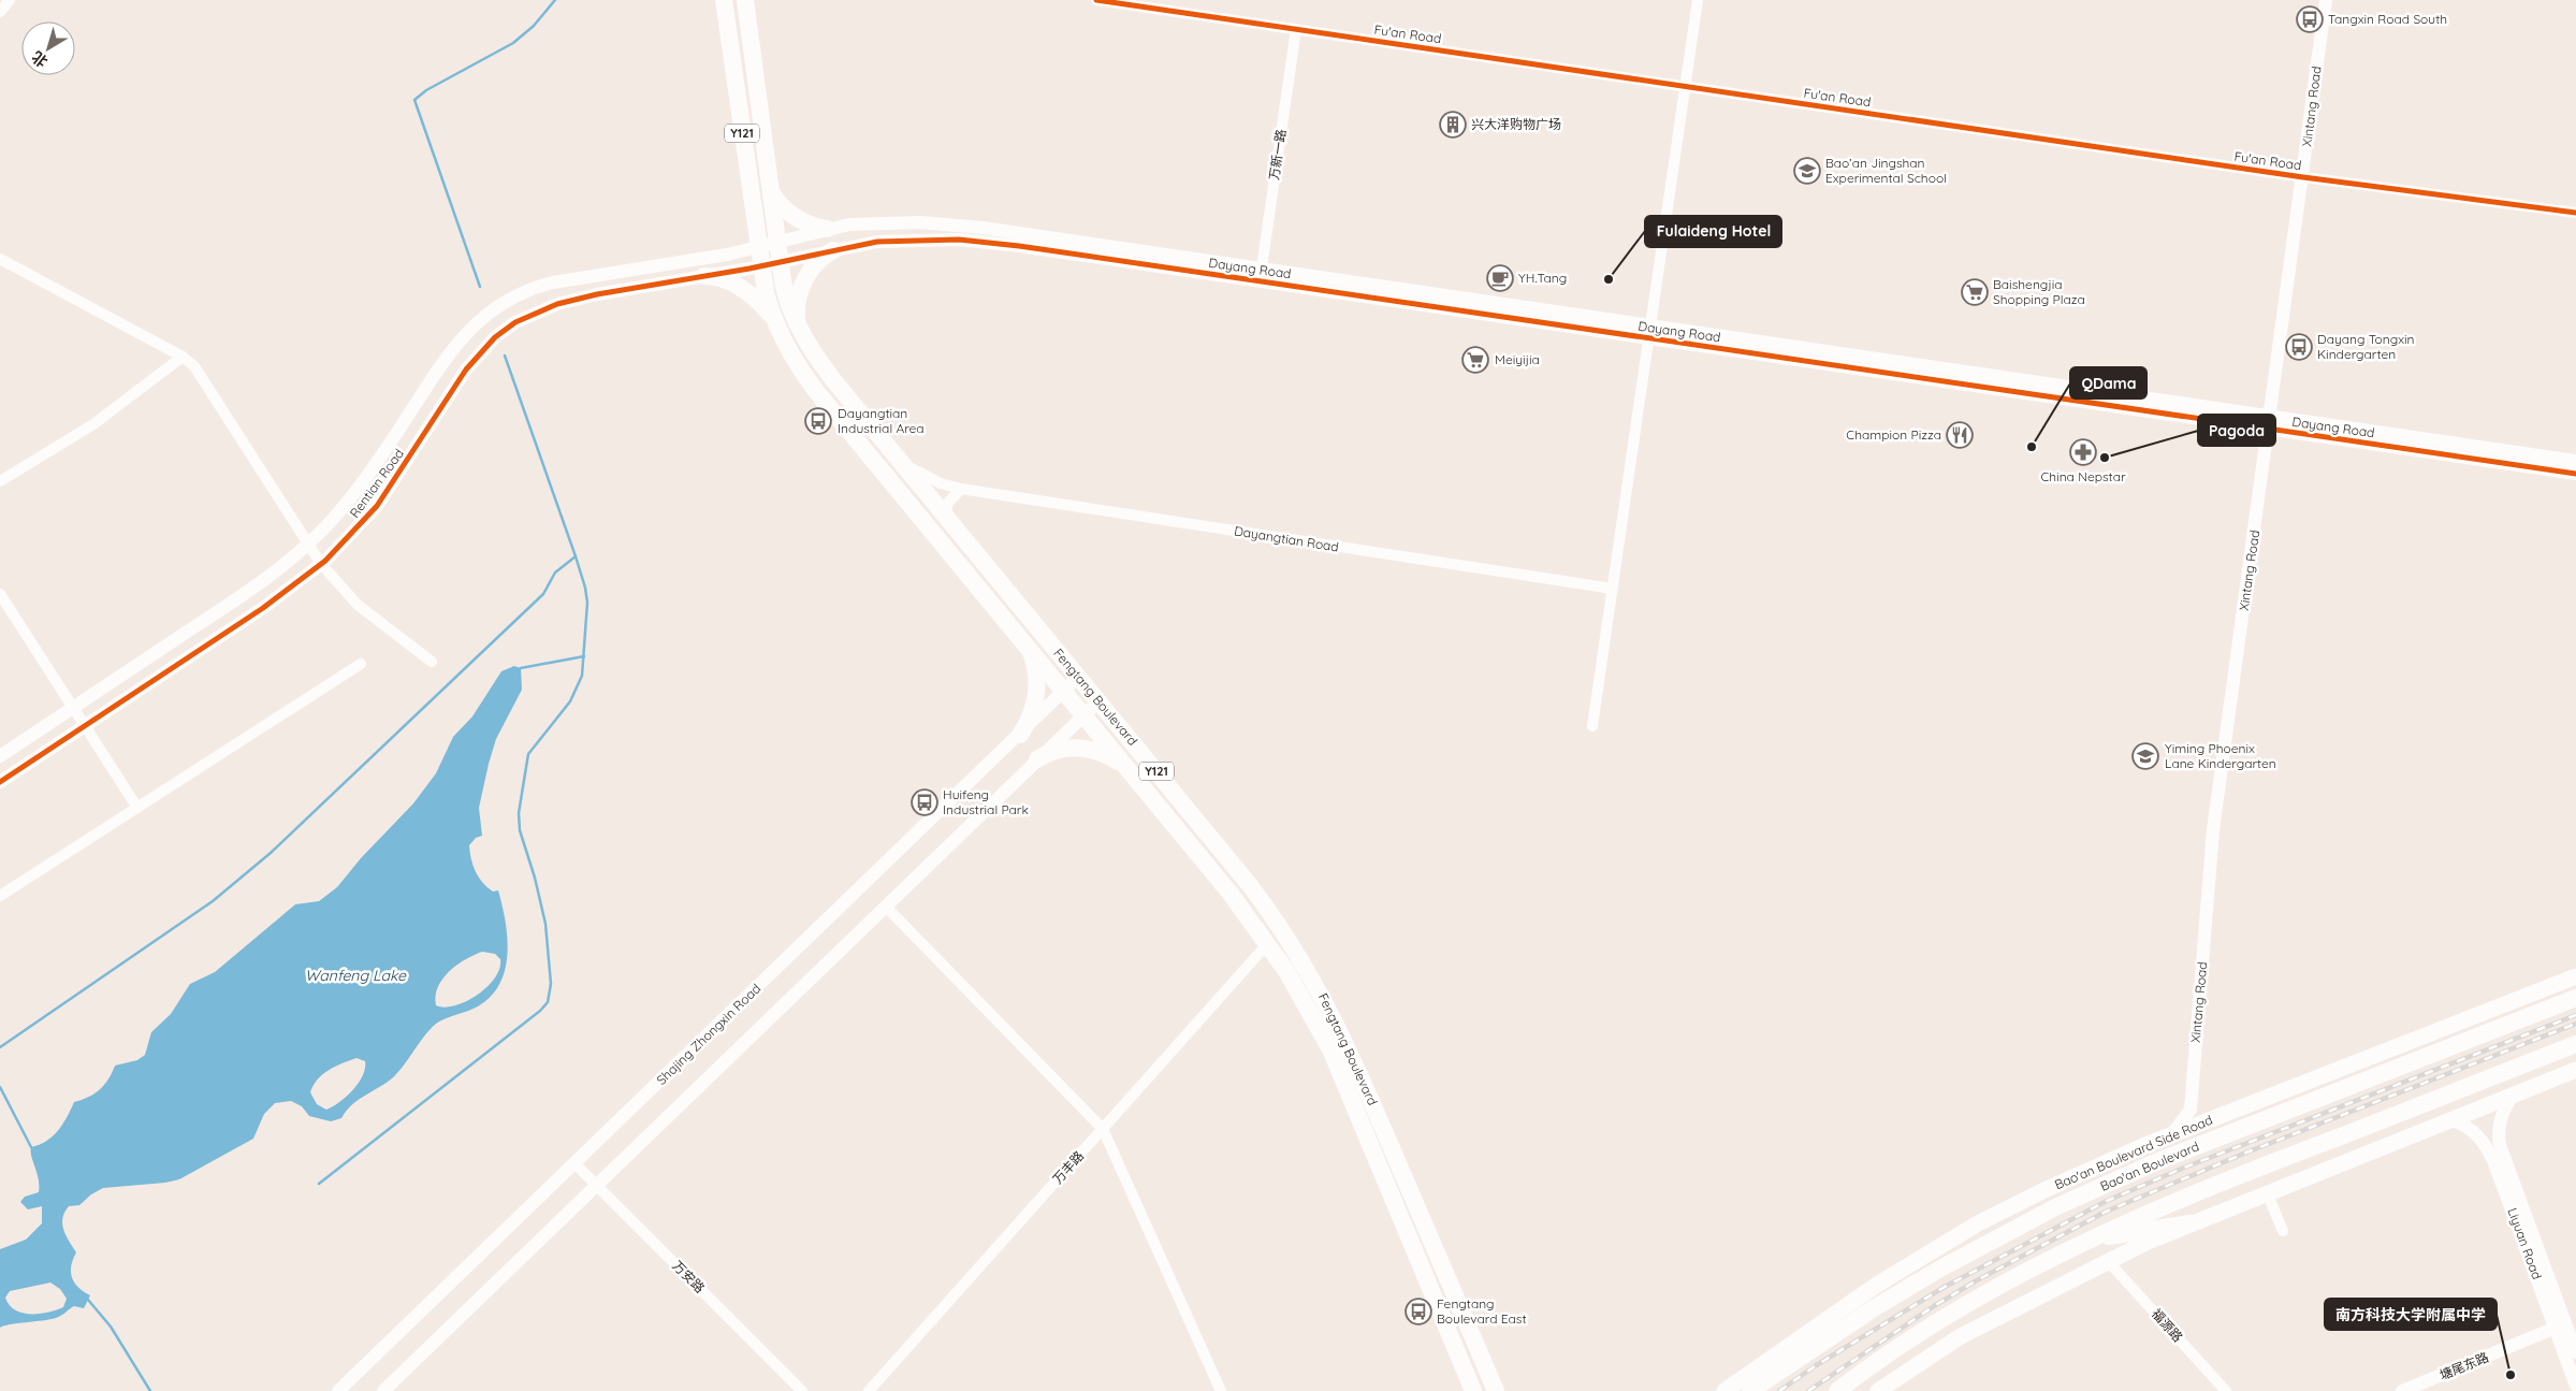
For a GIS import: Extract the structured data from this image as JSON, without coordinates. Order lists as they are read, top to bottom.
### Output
{
  "streets": {
    "main road": [
      "Y121",
      "Fengtang Boulevard",
      "Bao'an Boulevard Side Road",
      "Bao'an Boulevard"
    ],
    "street": [
      "Fu'an Road",
      "Xintang Road",
      "万新一路",
      "Dayang Road",
      "Rentian Road",
      "Dayangtian Road",
      "Shajing Zhongxin Road",
      "万丰路",
      "Liyuan Road",
      "万安路",
      "福源路",
      "塘尾东路"
    ]
  },
  "crossings": [
    ["Fu'an Road", "Xintang Road"],
    ["Fu'an Road", "万新一路"],
    ["Xintang Road", "Dayang Road"],
    ["Xintang Road", "Bao'an Boulevard Side Road"],
    ["万新一路", "Dayang Road"],
    ["Dayang Road", "Rentian Road"],
    ["Dayang Road", "Fengtang Boulevard"],
    ["Rentian Road", "Fengtang Boulevard"],
    ["Dayangtian Road", "Fengtang Boulevard"],
    ["Fengtang Boulevard", "Shajing Zhongxin Road"],
    ["Fengtang Boulevard", "万丰路"],
    ["Shajing Zhongxin Road", "万安路"],
    ["Liyuan Road", "塘尾东路"]
  ],
  "water": ["Wanfeng Lake"],
  "places": {
    "bus stop": [
      "Tangxin Road South",
      "Dayang Tongxin Kindergarten",
      "Dayangtian Industrial Area",
      "Huifeng Industrial Park",
      "Fengtang Boulevard East"
    ],
    "building": ["兴大洋购物广场"],
    "school or university": ["Bao’an Jingshan Experimental School", "Yiming Phoenix Lane Kindergarten"],
    "cafe": ["YH.Tang"],
    "other": [
      "Fulaideng Hotel",
      "QDama",
      "Pagoda",
      "南方科技大学附属中学"
    ],
    "supermarket": ["Baishengjia Shopping Plaza", "Meiyijia"],
    "restaurant": ["Champion Pizza"],
    "pharmacy": ["China Nepstar"]
  },
  "north": "bottom left"
}
